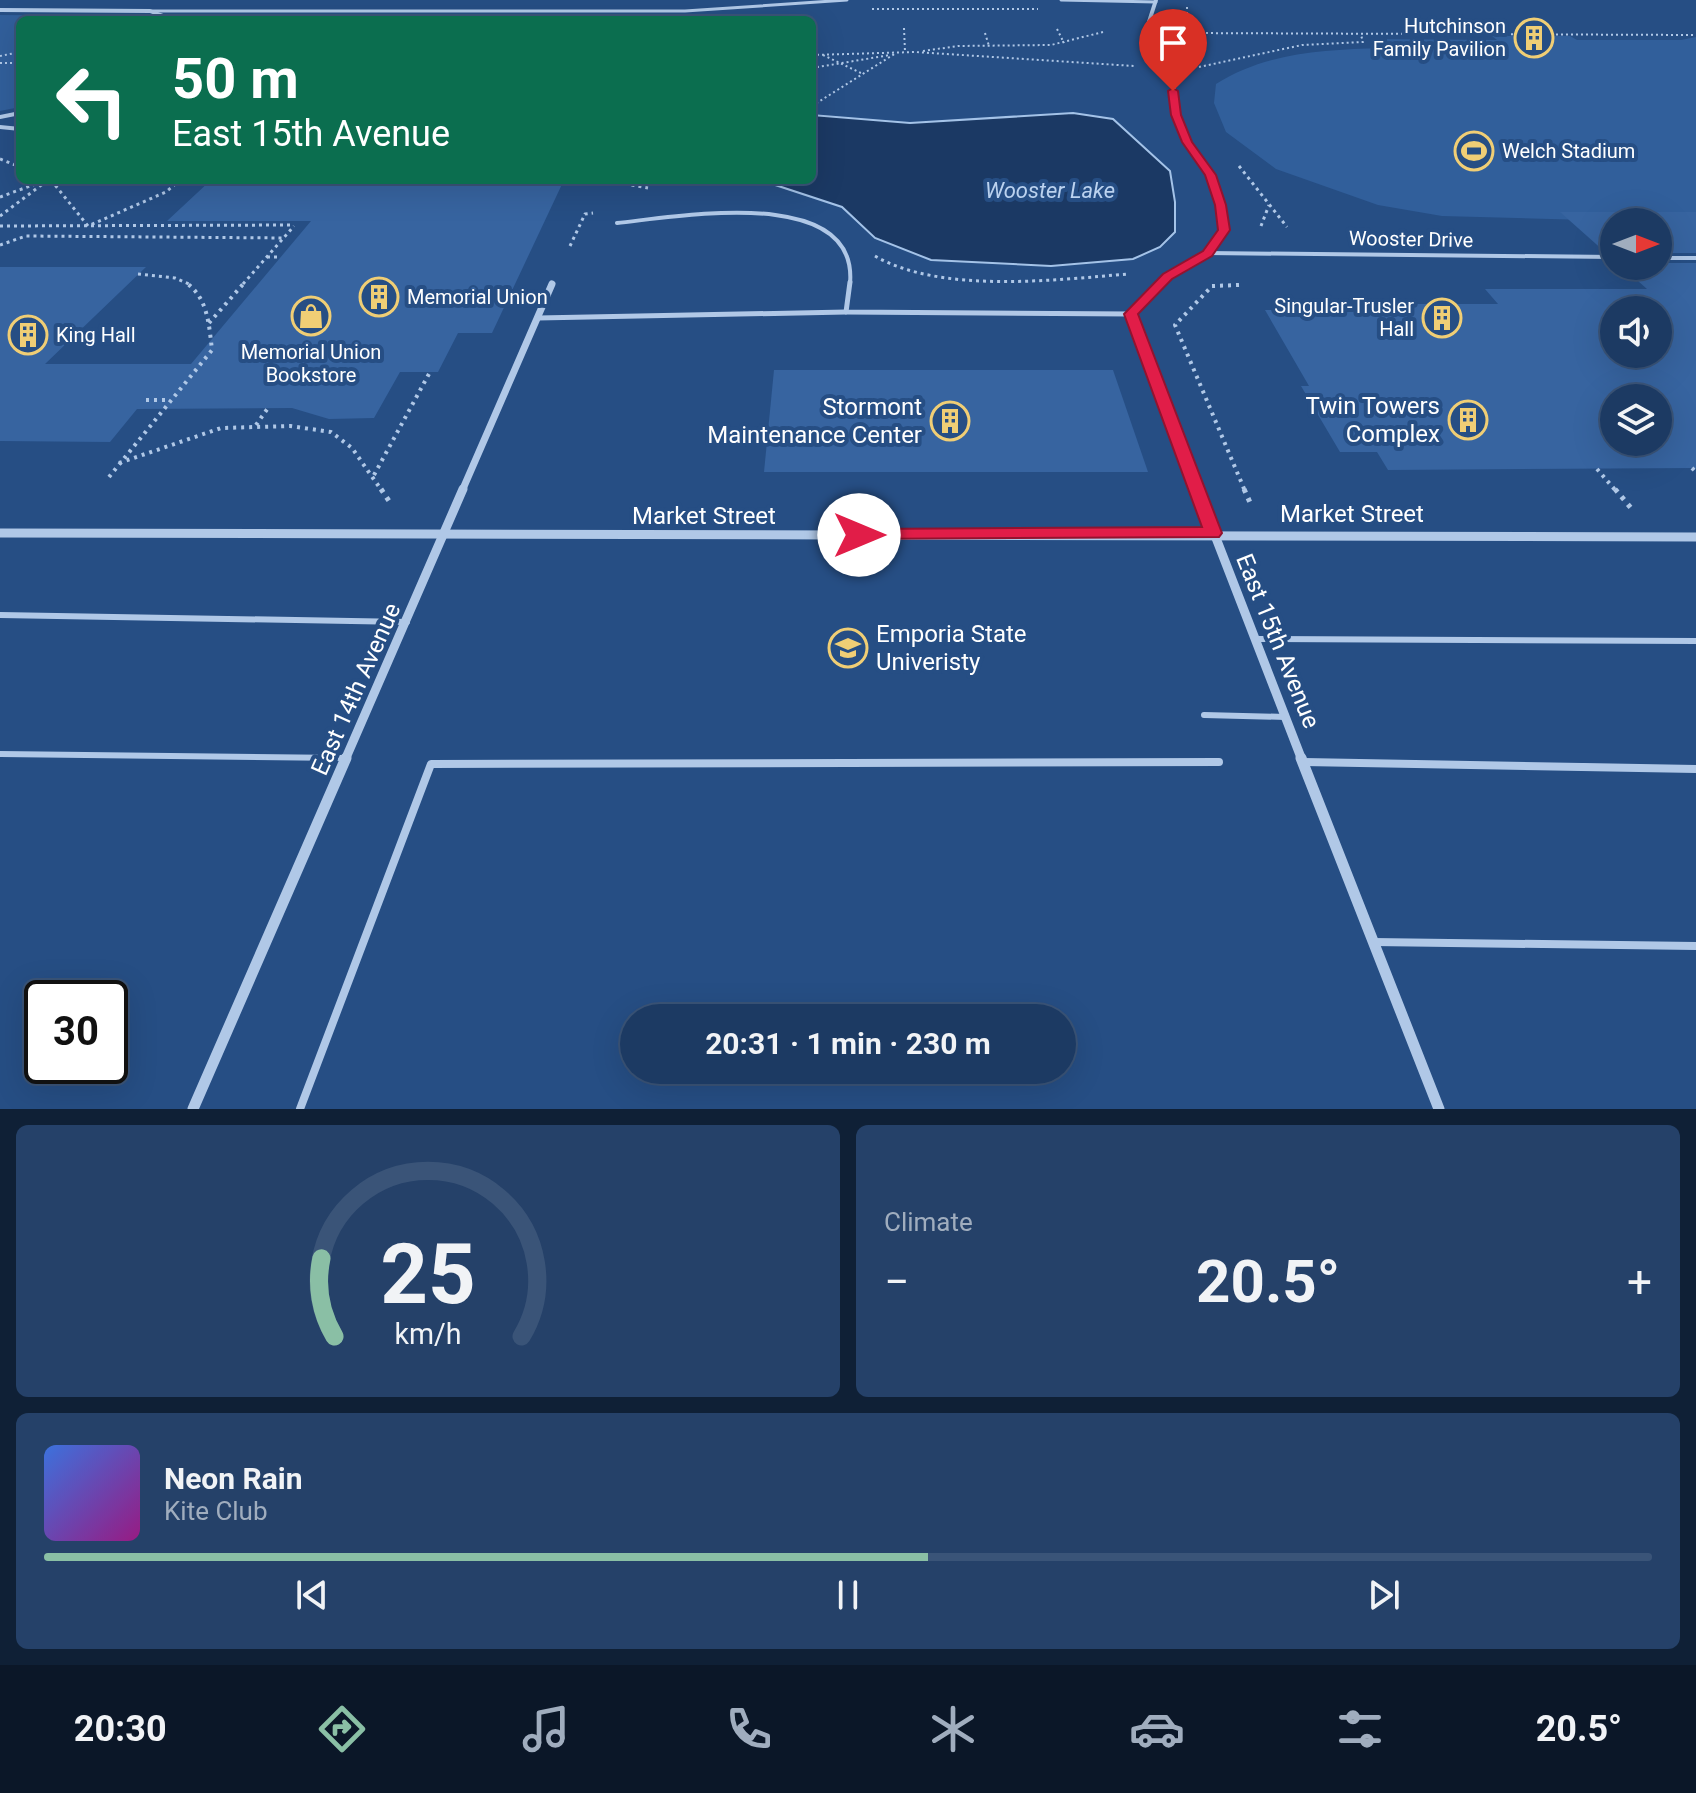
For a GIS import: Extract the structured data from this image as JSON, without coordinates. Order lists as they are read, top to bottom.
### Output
{
  "streets": {
    "street": ["Market Street", "East 15th Avenue", "East 14th Avenue"],
    "lane": ["Wooster Drive"]
  },
  "crossings": [
    ["Market Street", "East 15th Avenue"],
    ["Market Street", "East 14th Avenue"]
  ],
  "water": ["Wooster Lake"],
  "places": {
    "building": [
      "Hutchinson Family Pavilion",
      "Memorial Union",
      "Singular-Trusler Hall",
      "King Hall",
      "Twin Towers Complex",
      "Stormont Maintenance Center"
    ],
    "sports": ["Welch Stadium"],
    "shop": ["Memorial Union Bookstore"],
    "school or university": ["Emporia State Univeristy"]
  },
  "north": "right",
  "page": {
    "turn": ["50 m", "East 15th Avenue"],
    "limit": "30",
    "trip": "20:31 · 1 min · 230 m",
    "tile": "Climate",
    "heat": ["−", "20.5°", "+"],
    "song": ["Neon Rain", "Kite Club"],
    "tabs": ["20:30", "20.5°"],
    "gauge": ["25", "km/h"]
  }
}
